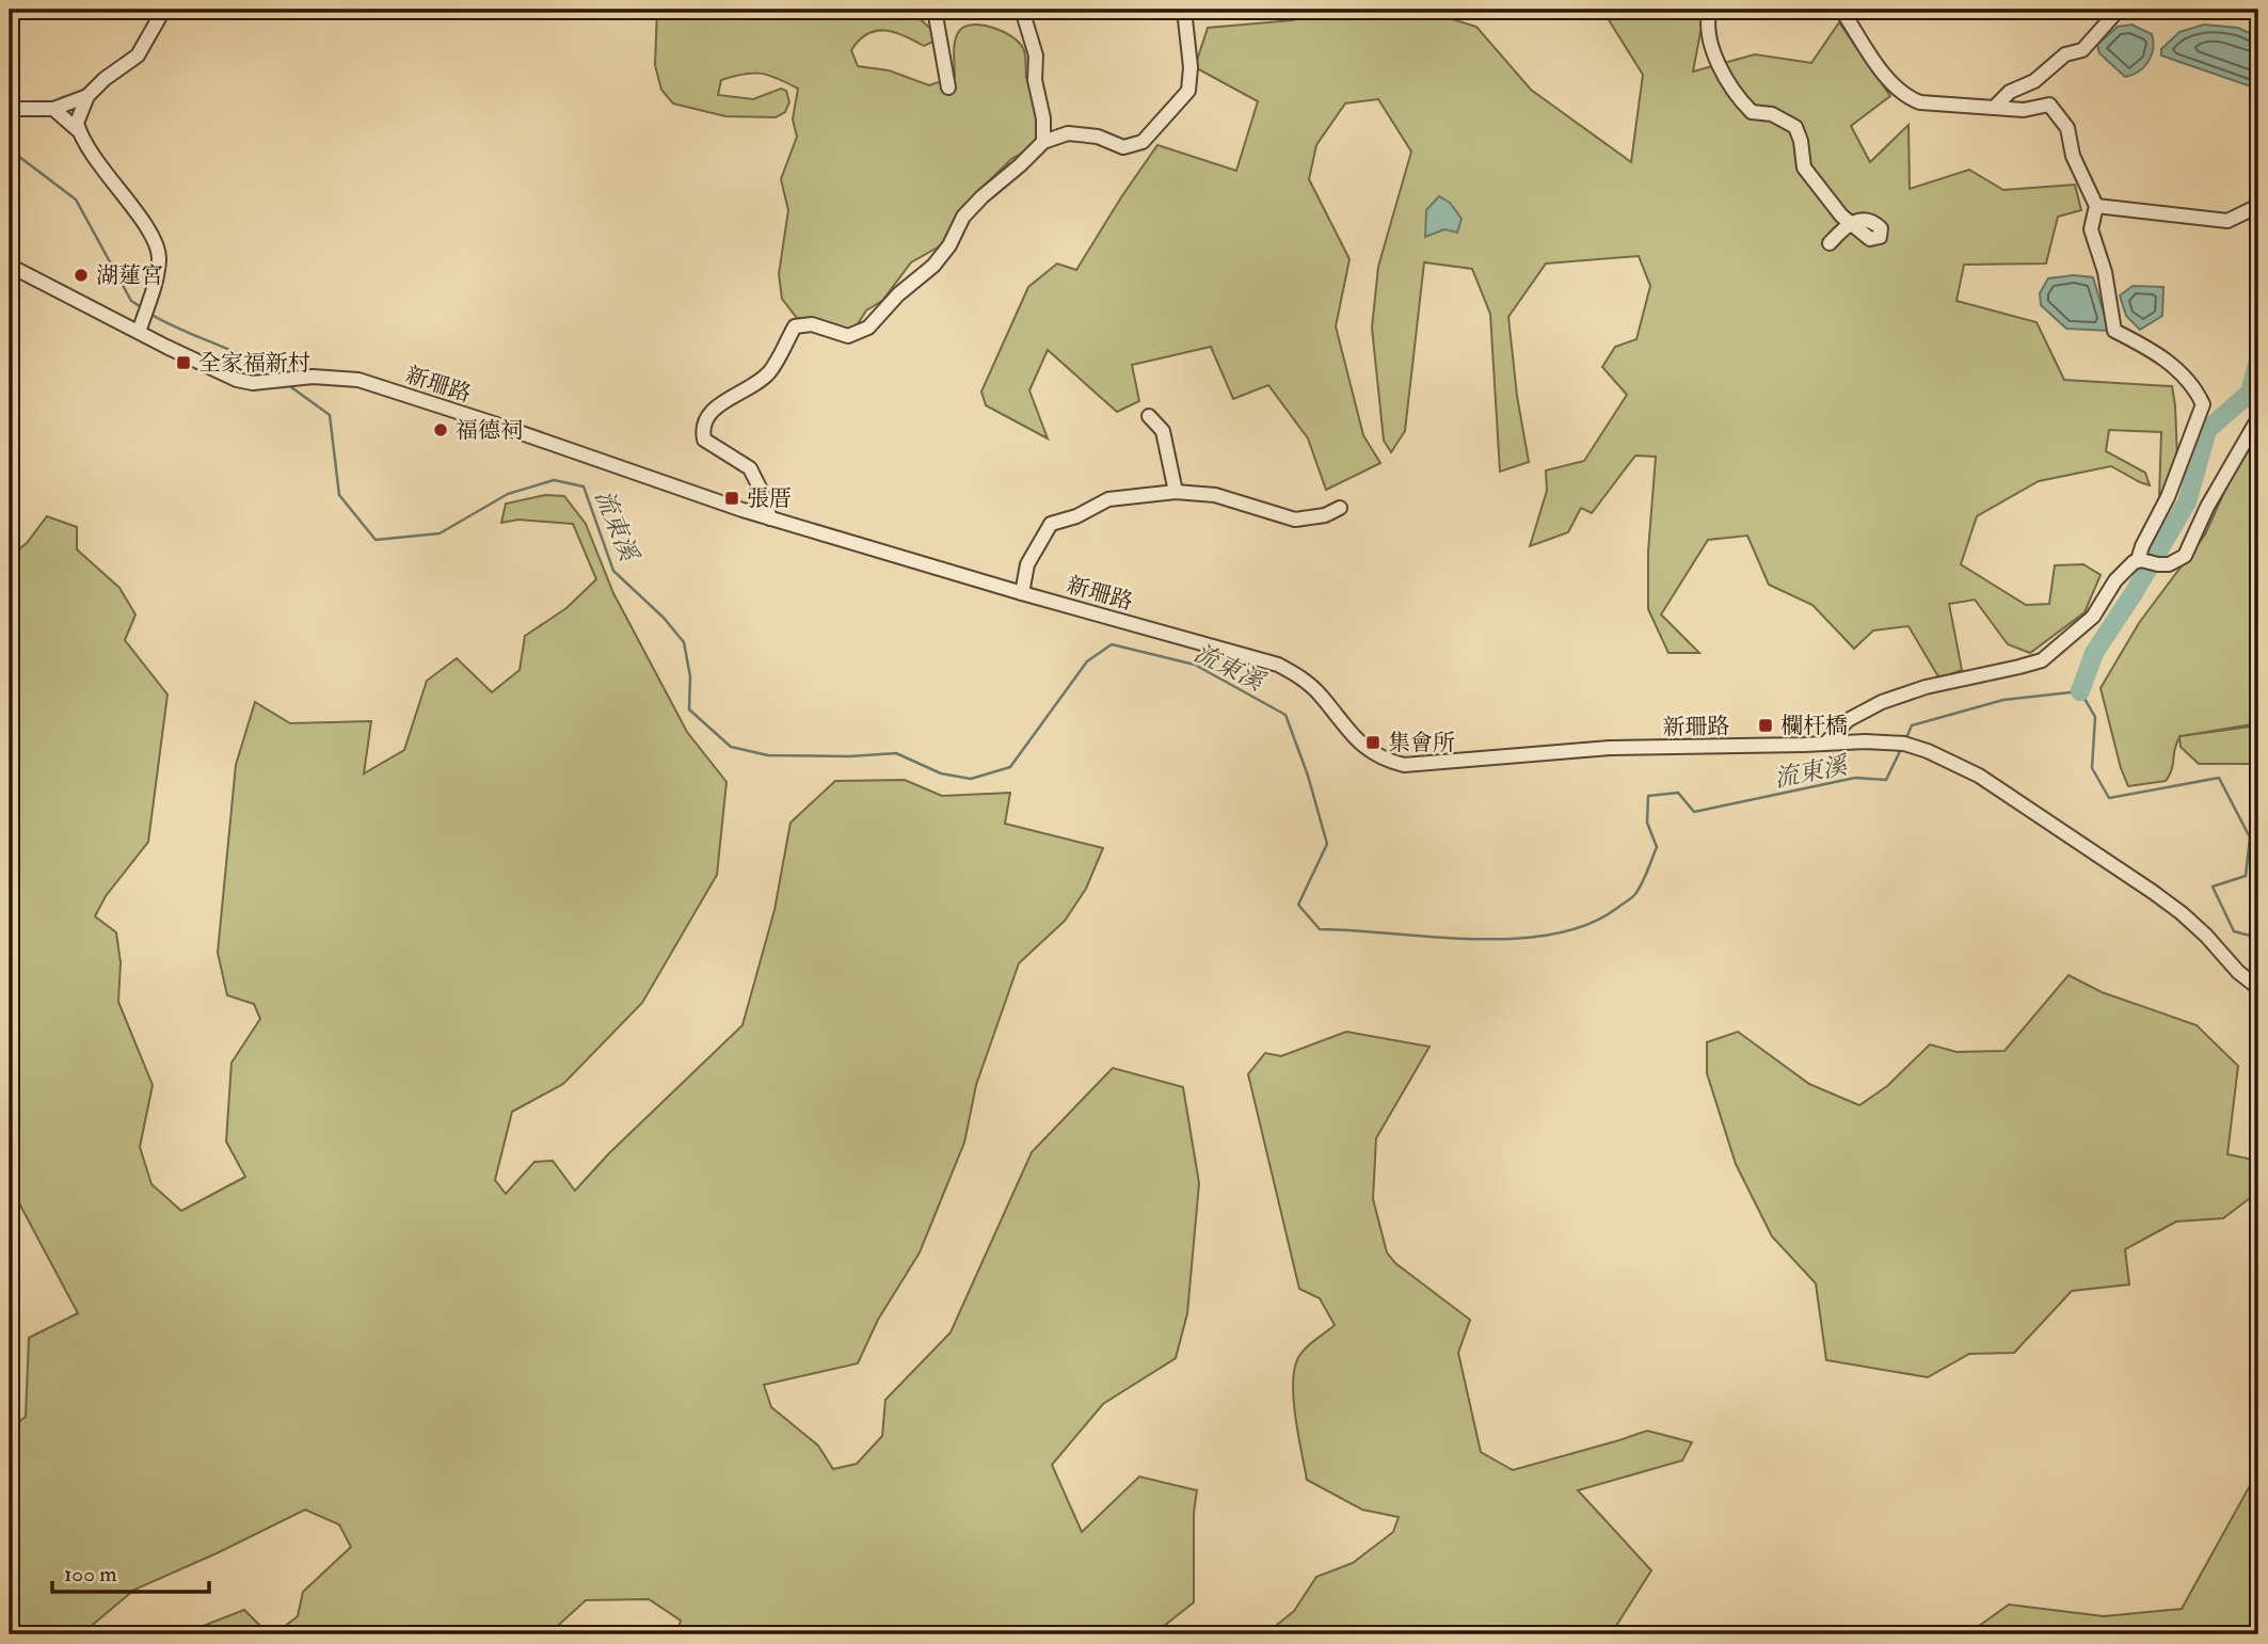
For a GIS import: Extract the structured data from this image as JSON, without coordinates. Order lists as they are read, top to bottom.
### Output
{
  "streets": {
    "street": ["新珊路"]
  },
  "water": ["流東溪"],
  "places": {
    "other": ["湖蓮宮", "福德祠"],
    "transit": [
      "全家福新村",
      "張厝",
      "欄杆橋",
      "集會所"
    ]
  },
  "scale_bar": "100 m"
}
